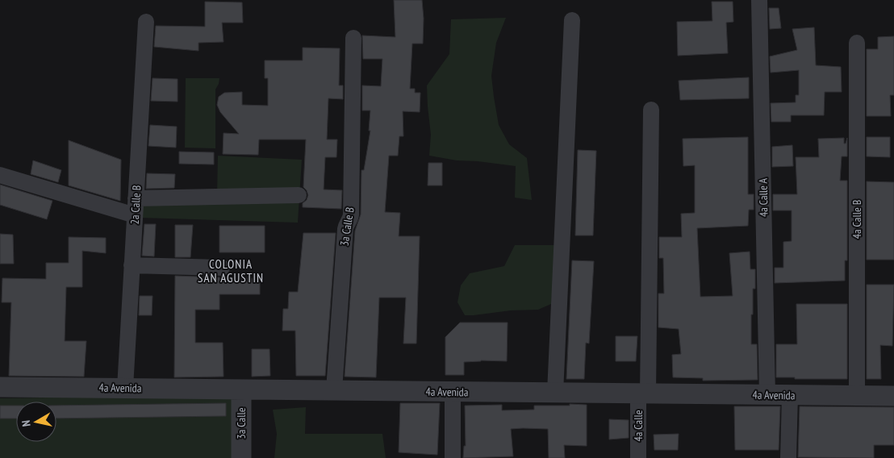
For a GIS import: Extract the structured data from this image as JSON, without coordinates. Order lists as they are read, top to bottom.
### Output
{
  "streets": {
    "street": [
      "4a Calle A",
      "2a Calle B",
      "4a Calle B",
      "3a Calle B",
      "4a Avenida",
      "3a Calle",
      "4a Calle"
    ]
  },
  "crossings": [
    ["4a Calle A", "4a Avenida"],
    ["2a Calle B", "4a Avenida"],
    ["4a Calle B", "4a Avenida"],
    ["3a Calle B", "4a Avenida"],
    ["4a Avenida", "3a Calle"],
    ["4a Avenida", "4a Calle"]
  ],
  "districts": ["COLONIA SAN AGUSTIN"],
  "north": "left"
}
